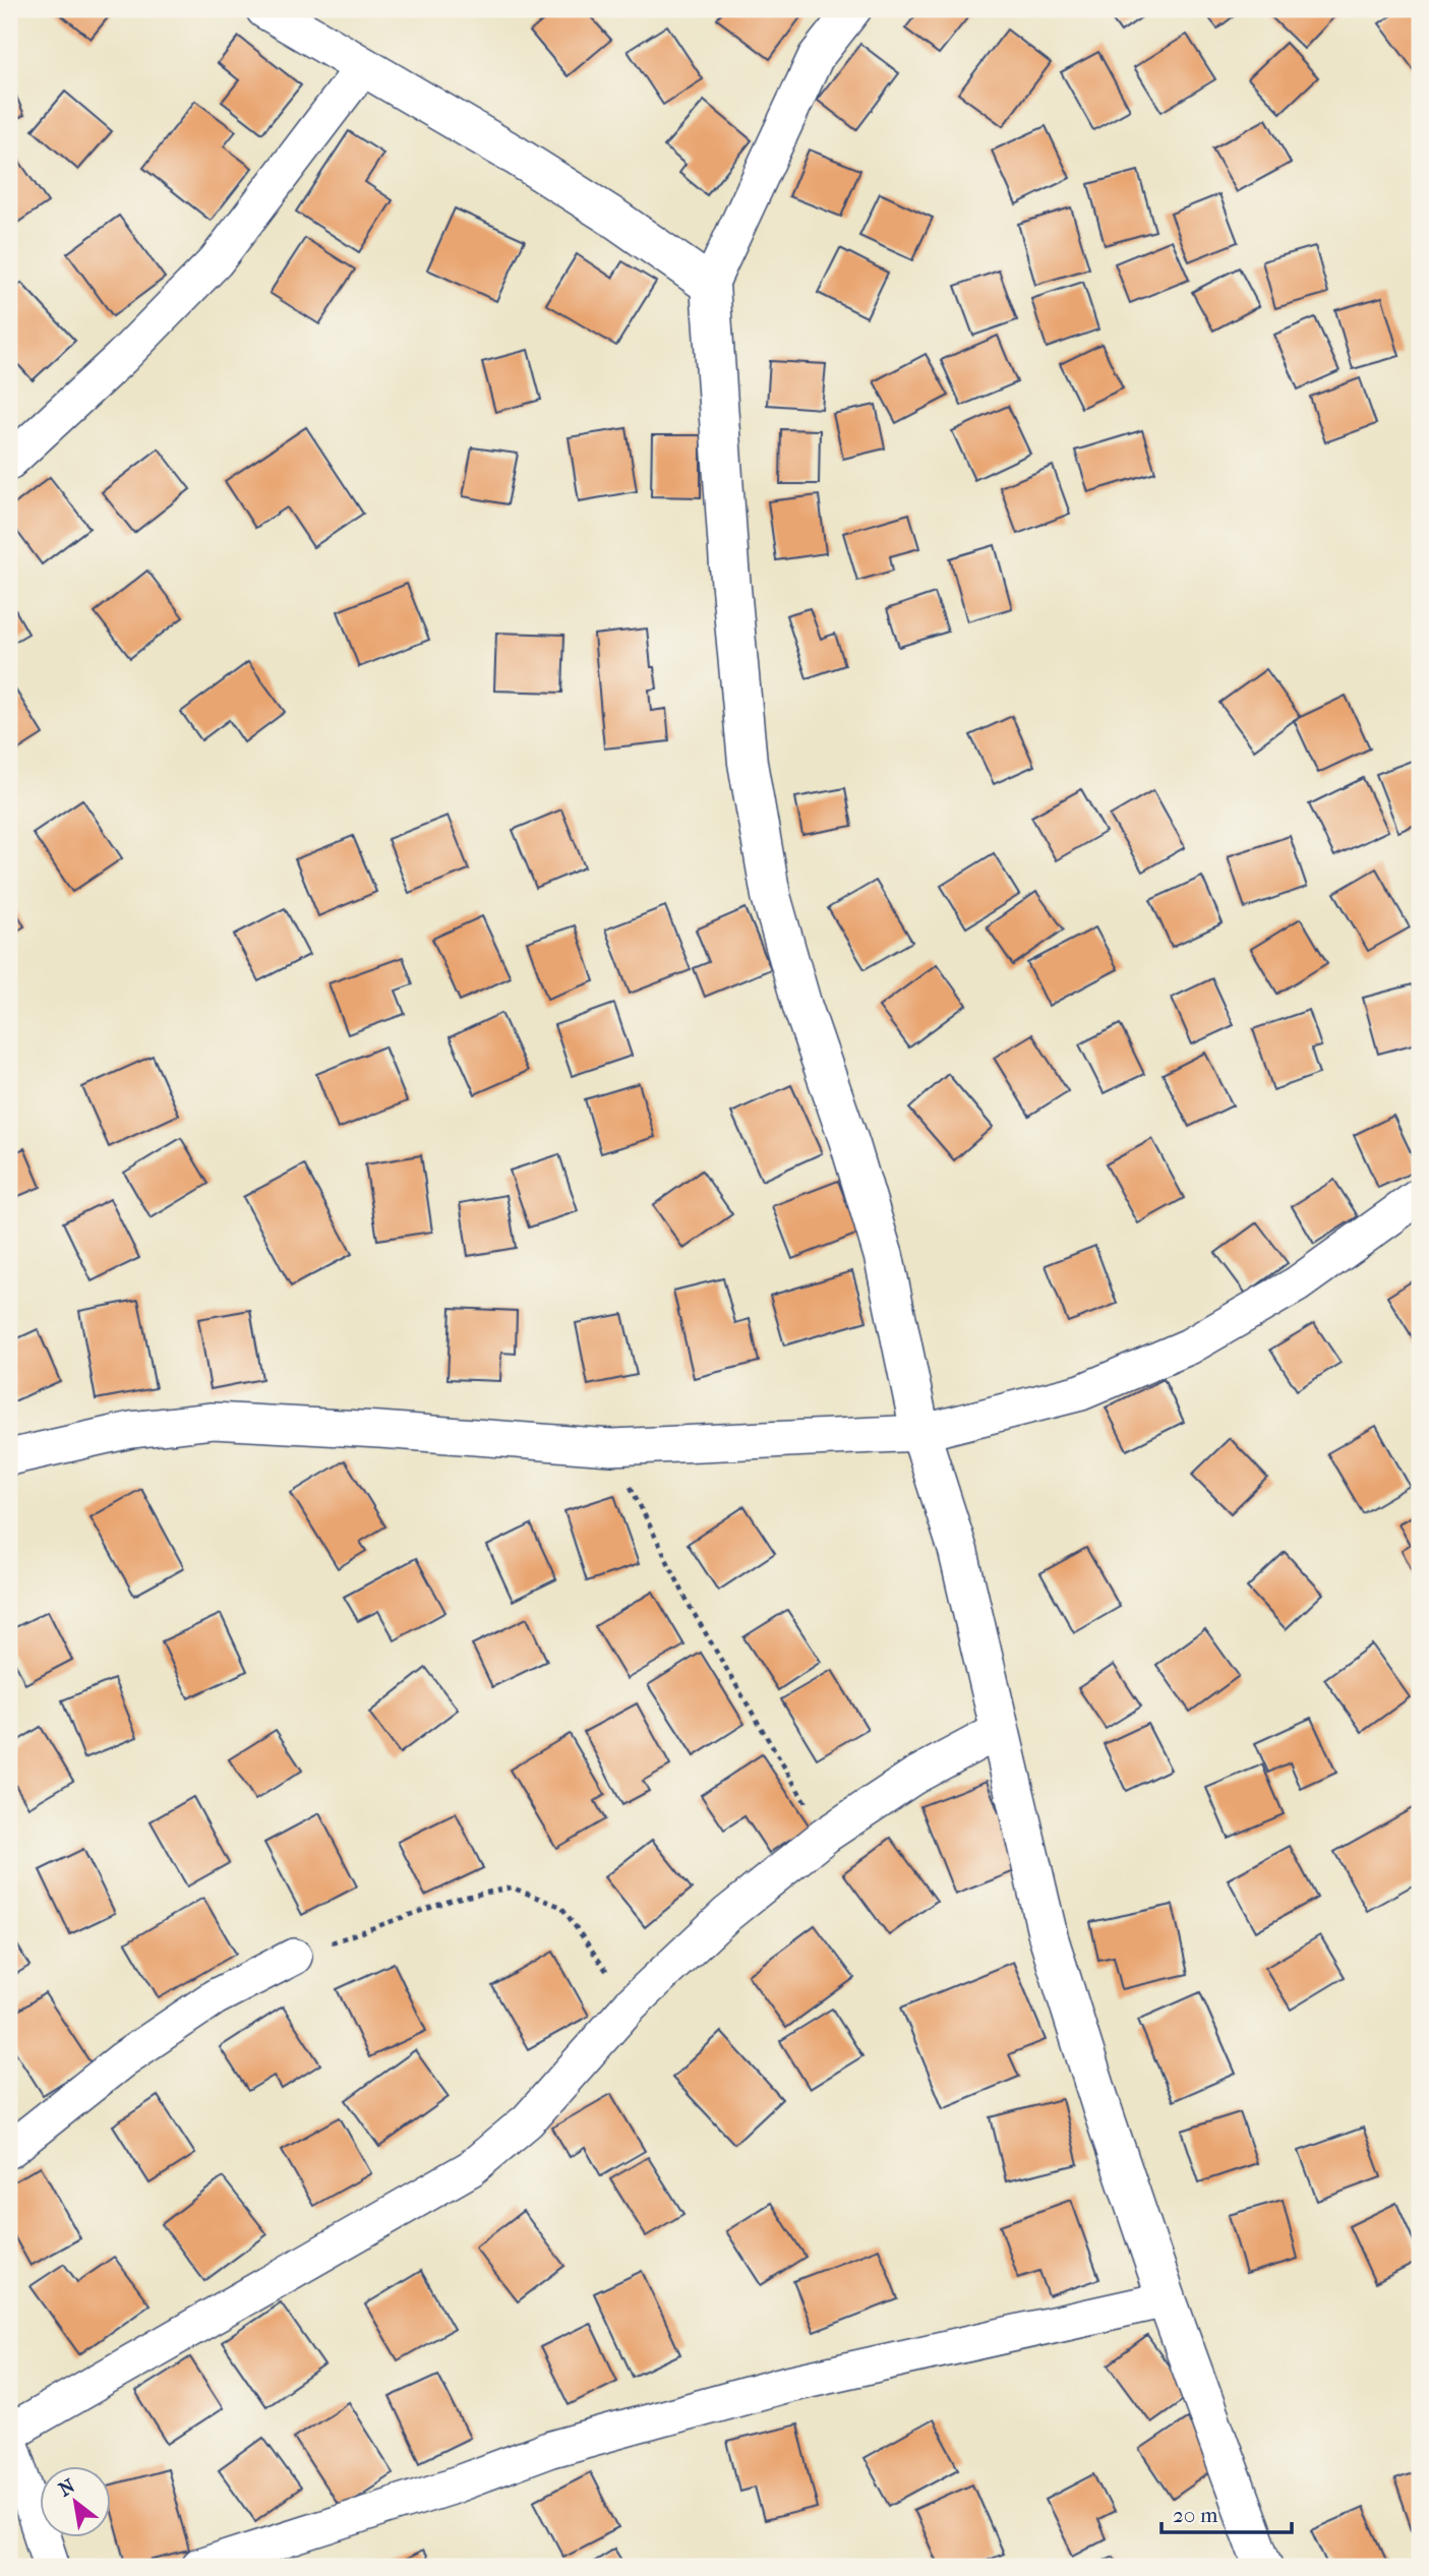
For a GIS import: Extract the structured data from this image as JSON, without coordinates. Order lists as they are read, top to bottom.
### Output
{
  "scale_bar": "20 m",
  "north": "top left"
}
